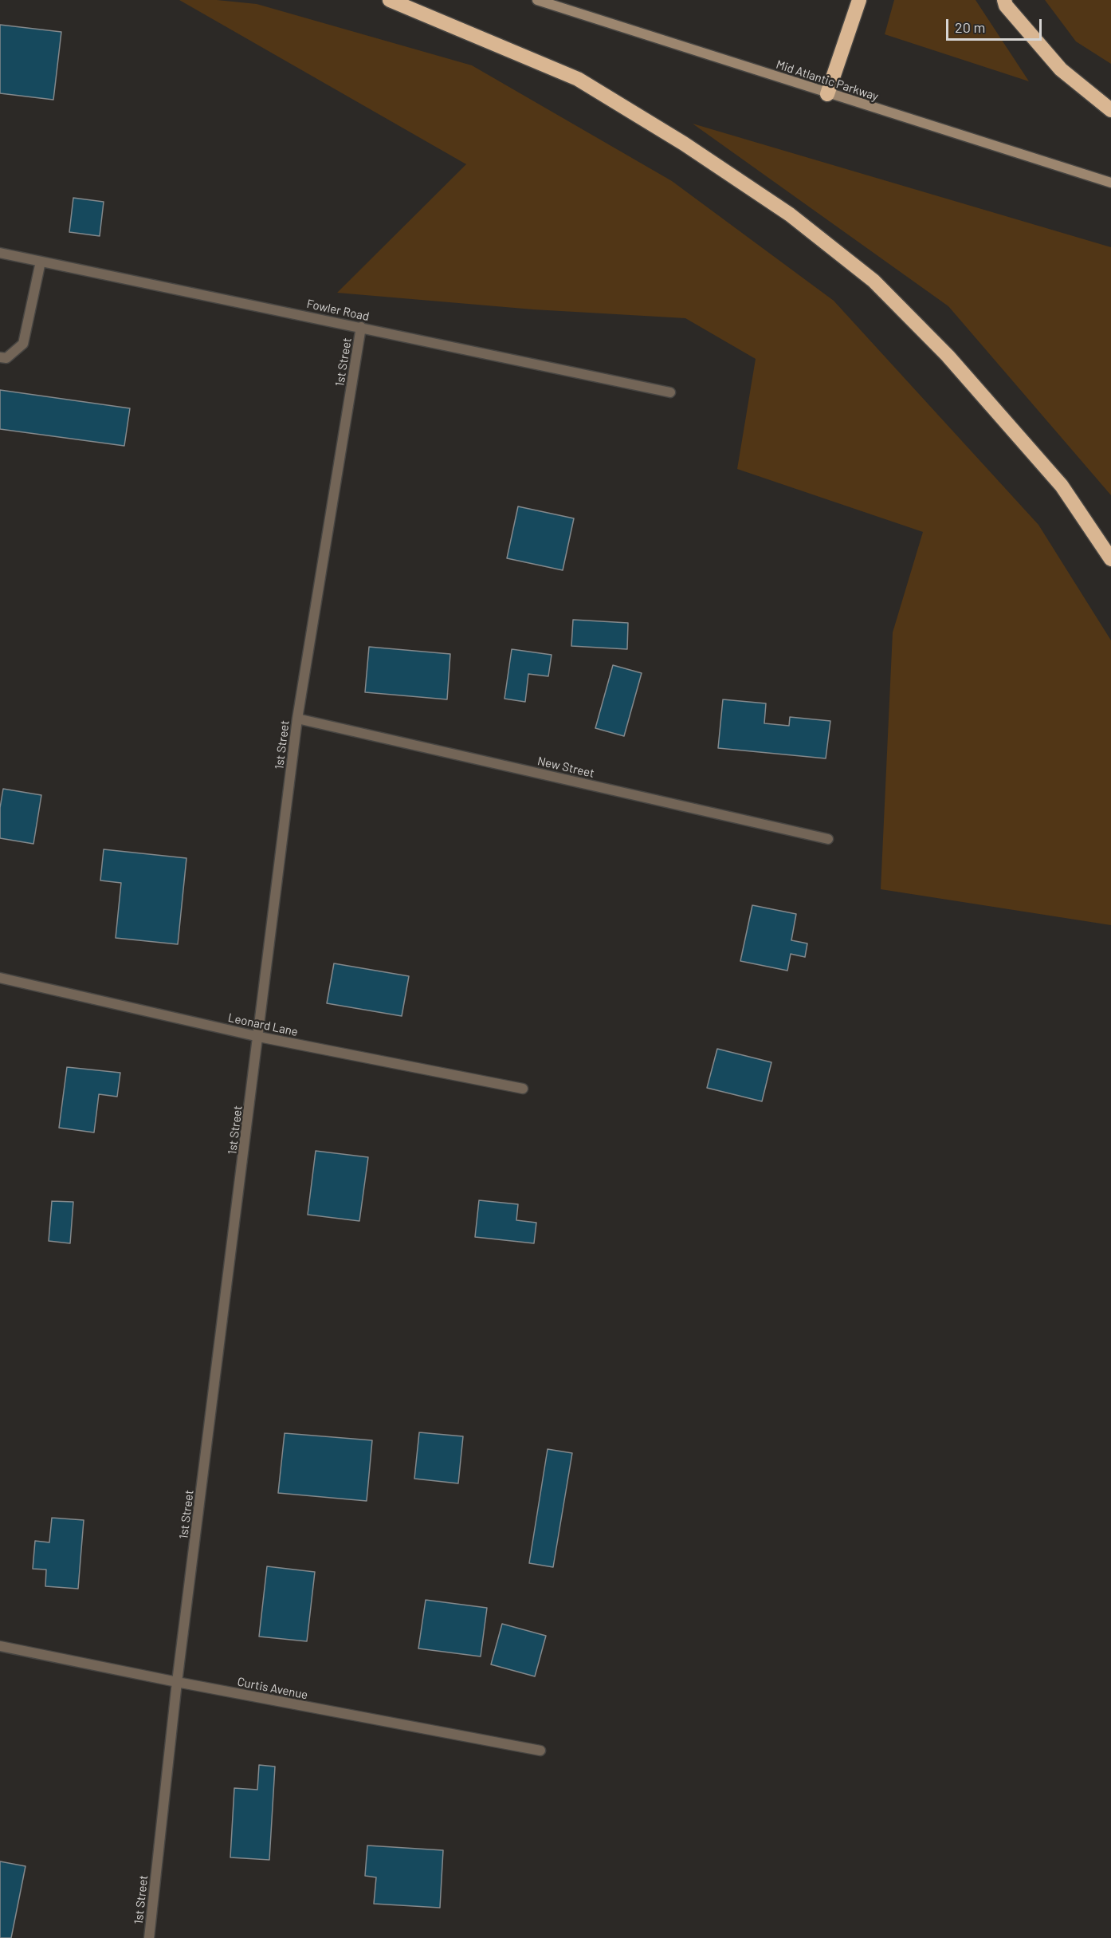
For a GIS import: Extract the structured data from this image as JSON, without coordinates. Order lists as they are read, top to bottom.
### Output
{
  "streets": {
    "main road": ["Mid Atlantic Parkway"],
    "street": [
      "Fowler Road",
      "1st Street",
      "New Street",
      "Leonard Lane",
      "Curtis Avenue"
    ]
  },
  "crossings": [
    ["Fowler Road", "1st Street"],
    ["1st Street", "New Street"],
    ["1st Street", "Leonard Lane"],
    ["1st Street", "Curtis Avenue"]
  ],
  "scale_bar": "20 m"
}
